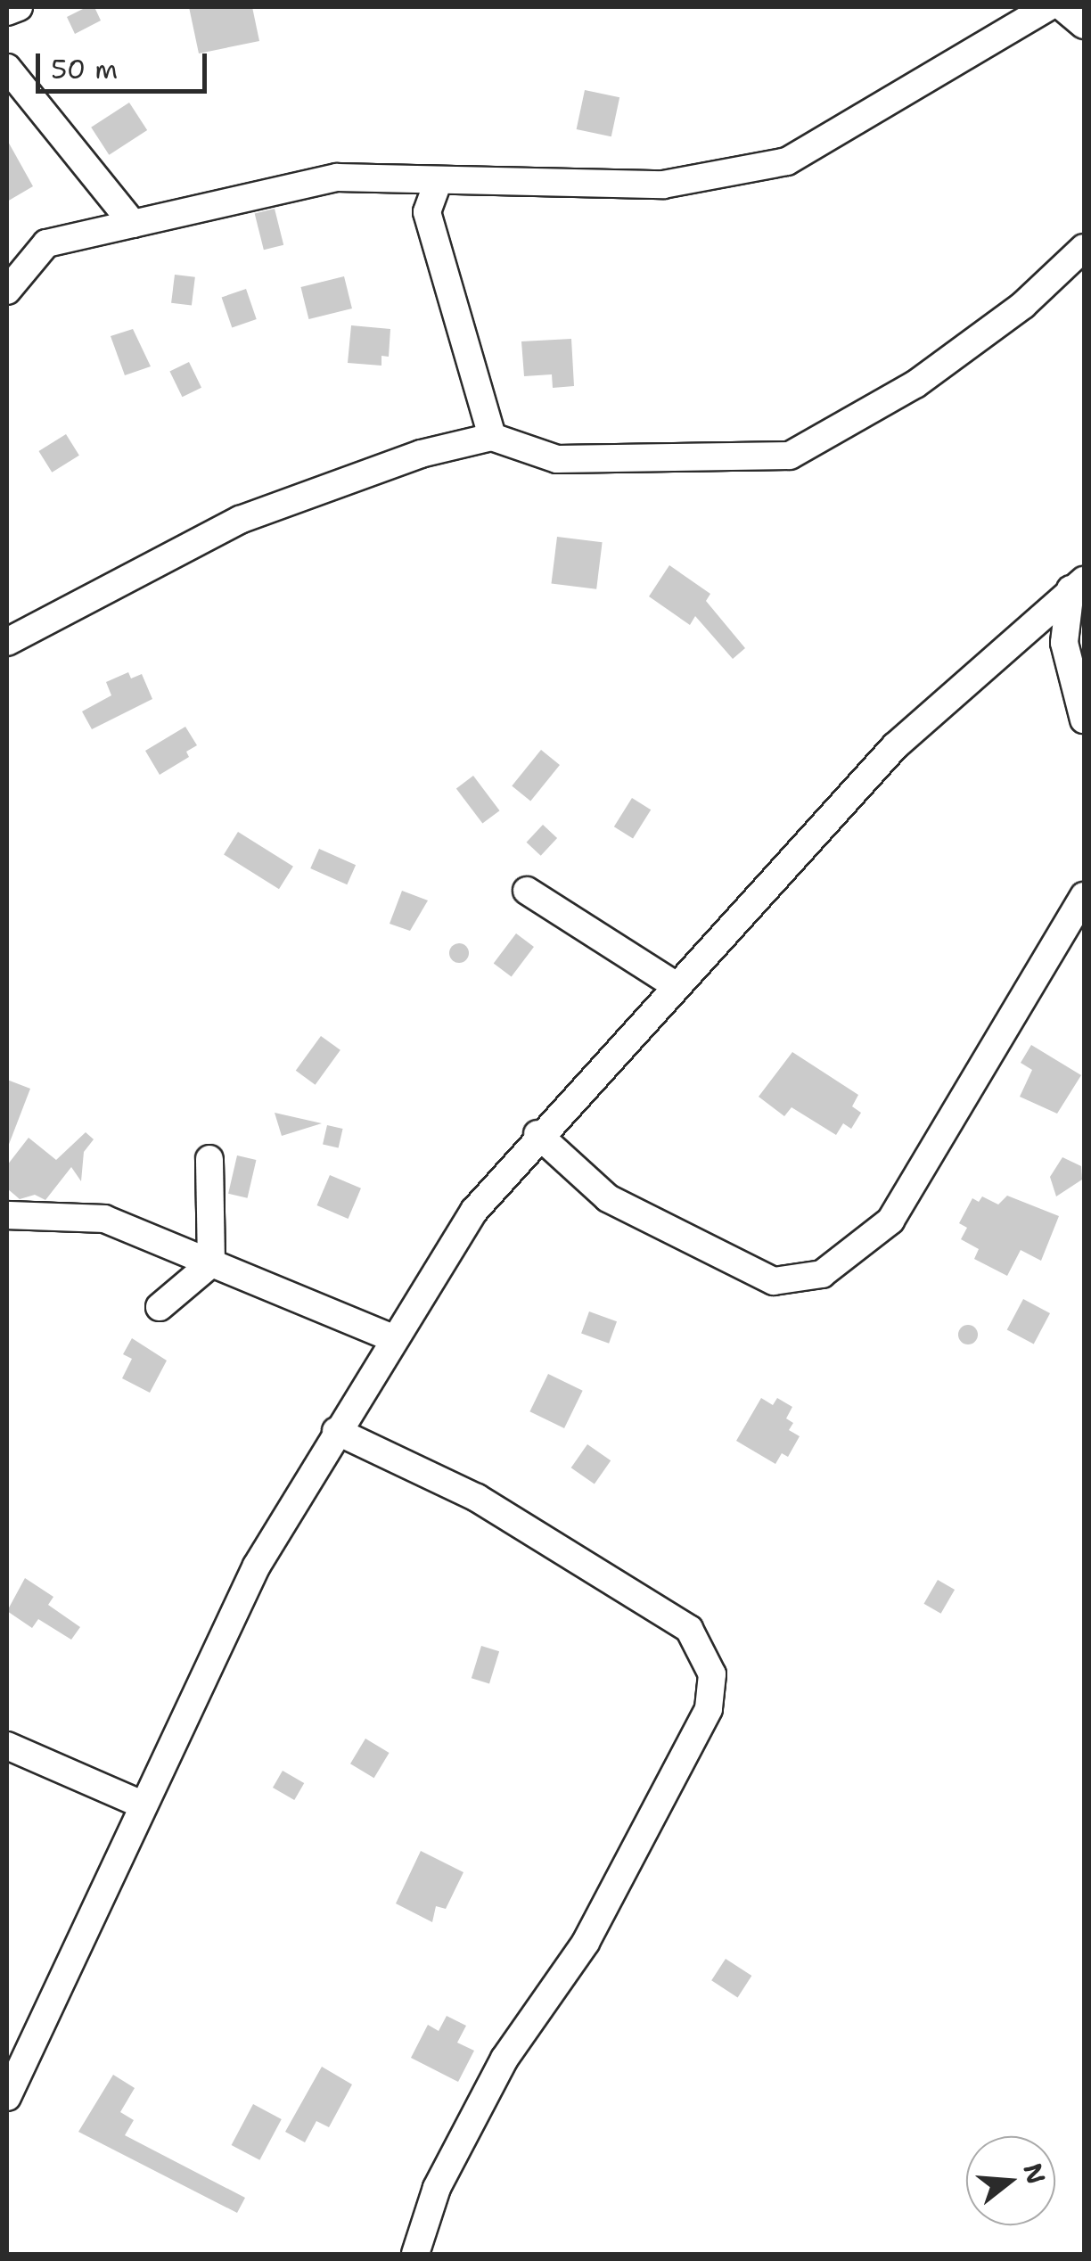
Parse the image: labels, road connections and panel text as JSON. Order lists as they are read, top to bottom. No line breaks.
{"scale_bar":"50 m","north":"right"}
